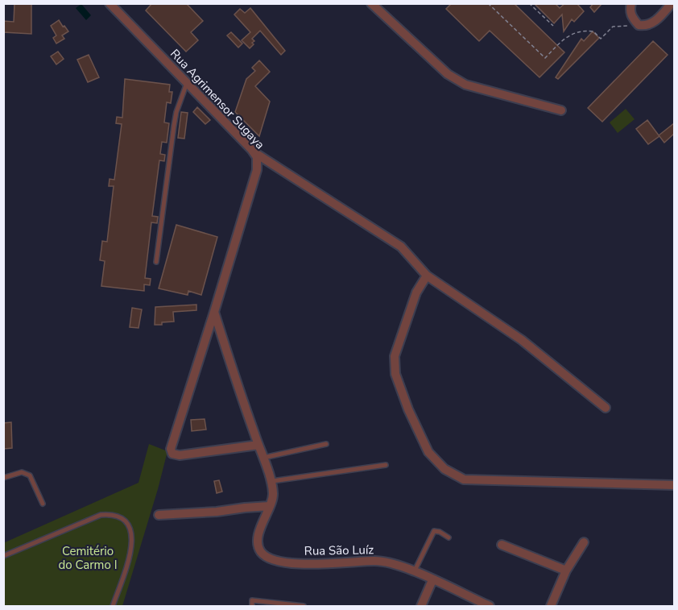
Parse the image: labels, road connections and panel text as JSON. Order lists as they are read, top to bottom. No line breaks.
{"streets":{"street":["Rua Agrimensor Sugaya","Rua São Luíz"]},"parks":["Cemitério do Carmo I"]}
